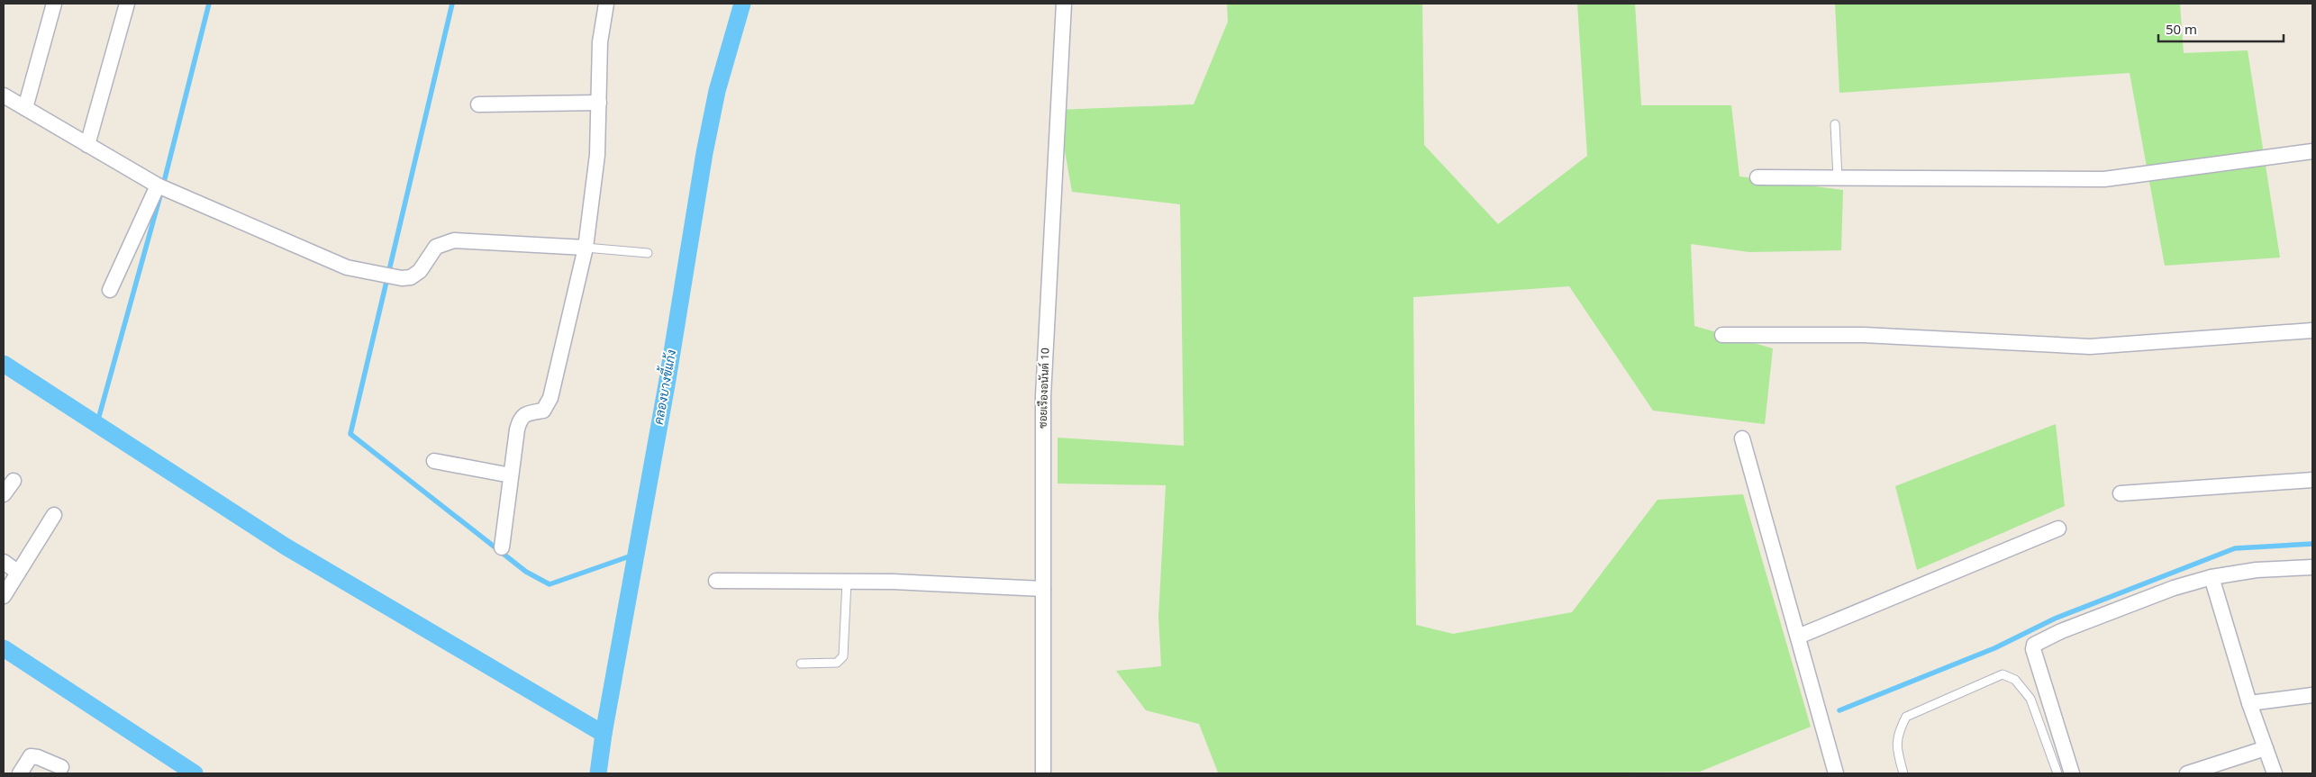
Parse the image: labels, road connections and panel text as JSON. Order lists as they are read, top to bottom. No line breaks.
{"streets":{"street":["ซอยเรืองอนันต์ 10"]},"water":["คลองบางขี้แก้ง"],"scale_bar":"50 m"}
